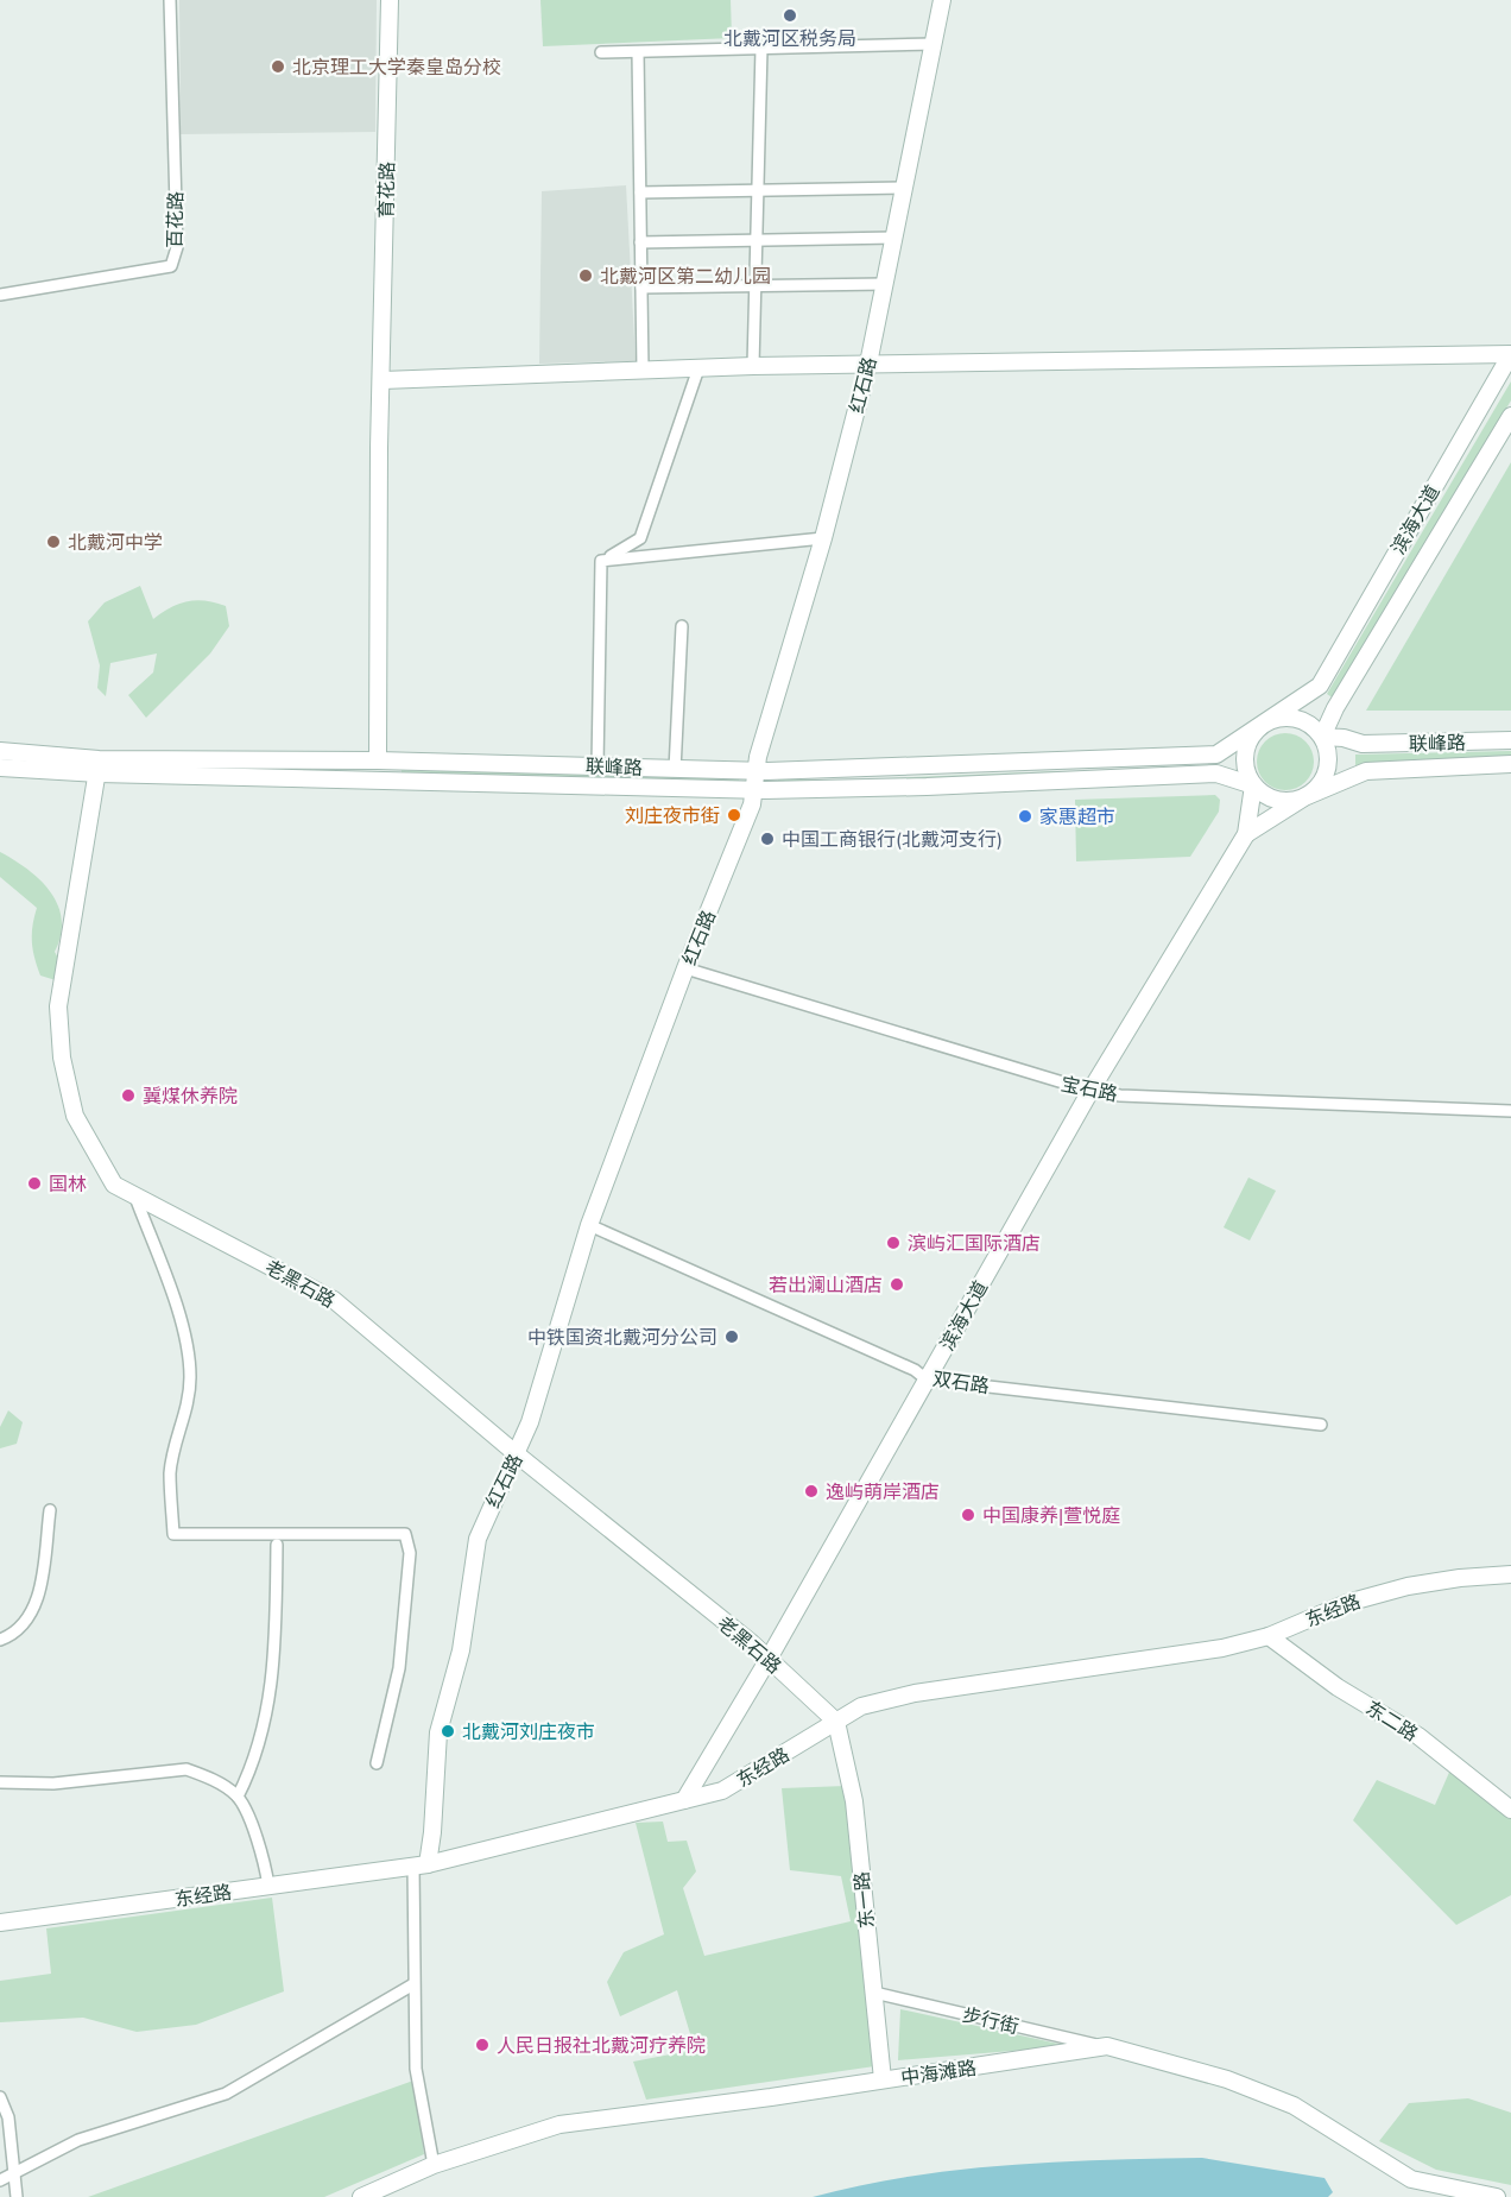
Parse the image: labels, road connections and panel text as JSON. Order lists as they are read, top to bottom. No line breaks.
{"streets":{"main road":["育花路","红石路","滨海大道","联峰路","老黑石路","东经路","东二路","东一路","中海滩路"],"street":["百花路","宝石路","双石路","步行街"]},"crossings":[["育花路","联峰路"],["红石路","联峰路"],["红石路","宝石路"],["红石路","老黑石路"],["红石路","双石路"],["红石路","东经路"],["滨海大道","联峰路"],["滨海大道","宝石路"],["滨海大道","老黑石路"],["滨海大道","双石路"],["滨海大道","东经路"],["联峰路","老黑石路"],["老黑石路","东经路"],["老黑石路","东一路"],["东经路","东二路"],["东经路","东一路"],["东一路","步行街"],["东一路","中海滩路"],["步行街","中海滩路"]],"places":["北戴河区税务局","北京理工大学秦皇岛分校","北戴河区第二幼儿园","北戴河中学","刘庄夜市街","家惠超市","中国工商银行(北戴河支行)","冀煤休养院","国林","滨屿汇国际酒店","若出澜山酒店","中铁国资北戴河分公司","逸屿萌岸酒店","中国康养|萱悦庭","北戴河刘庄夜市","人民日报社北戴河疗养院"]}
